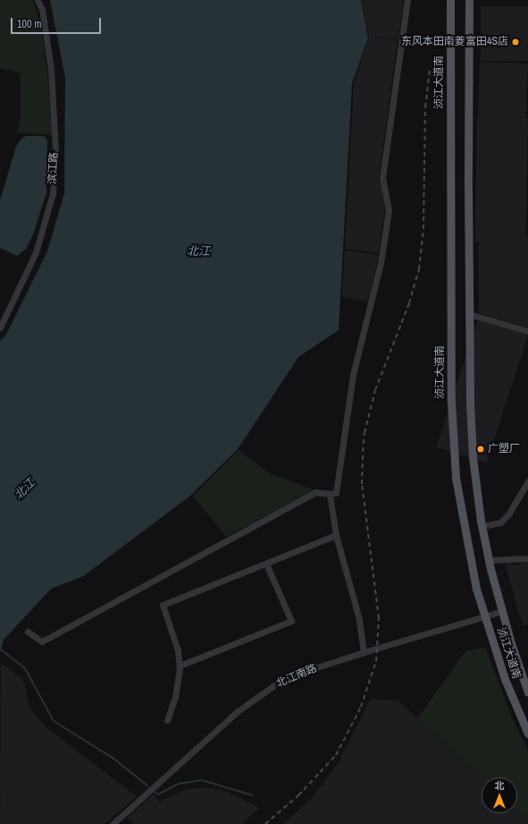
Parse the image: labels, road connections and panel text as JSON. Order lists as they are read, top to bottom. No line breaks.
{"streets":{"main road":["浈江大道南"],"street":["滨江路","北江南路"]},"crossings":[["浈江大道南","北江南路"]],"water":["北江"],"places":["东风本田南菱富田4S店","广塑厂"],"scale_bar":"100 m","north":"top"}
